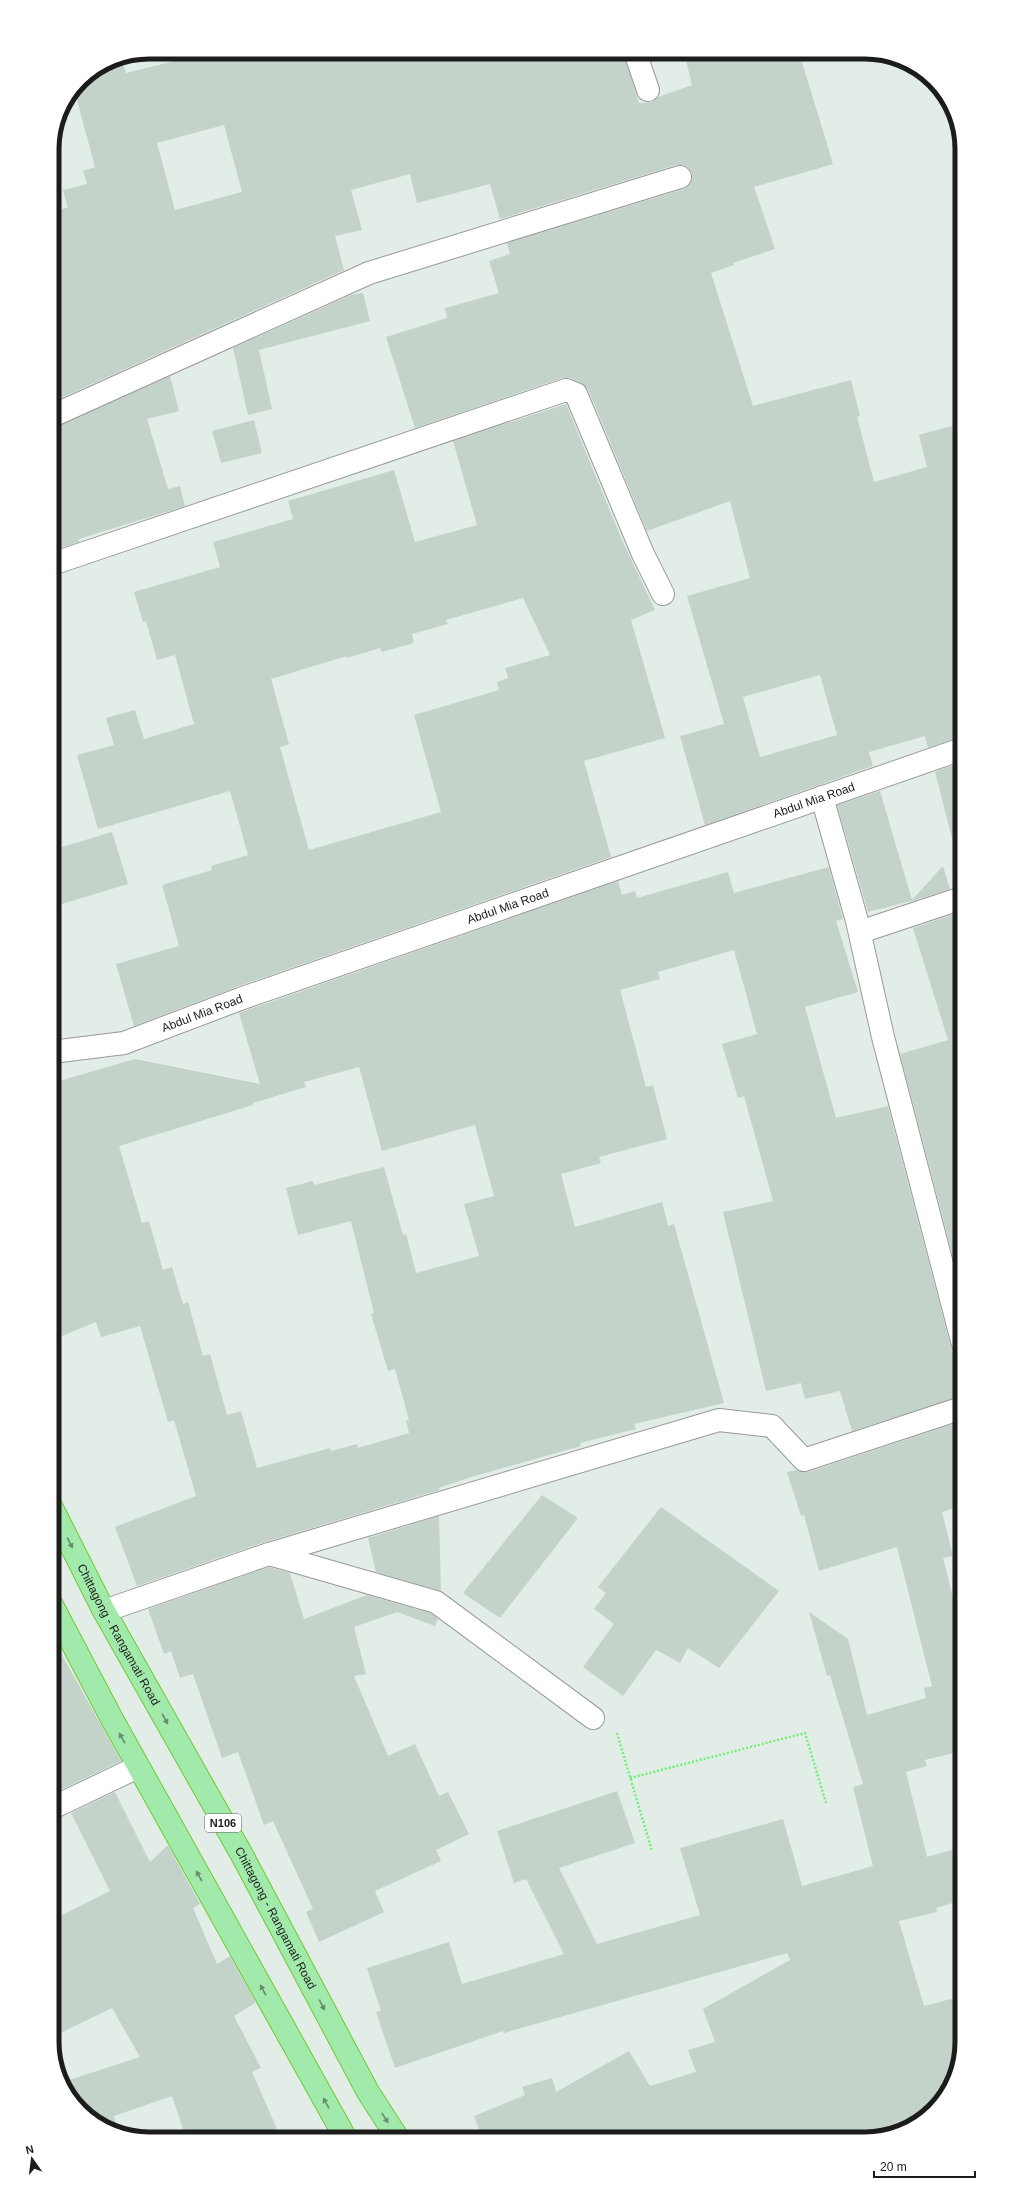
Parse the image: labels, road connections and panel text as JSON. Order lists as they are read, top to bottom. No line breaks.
{"streets":{"highway":["Chittagong - Rangamati Road","N106"],"street":["Abdul Mia Road"]},"scale_bar":"20 m","north":"top"}
